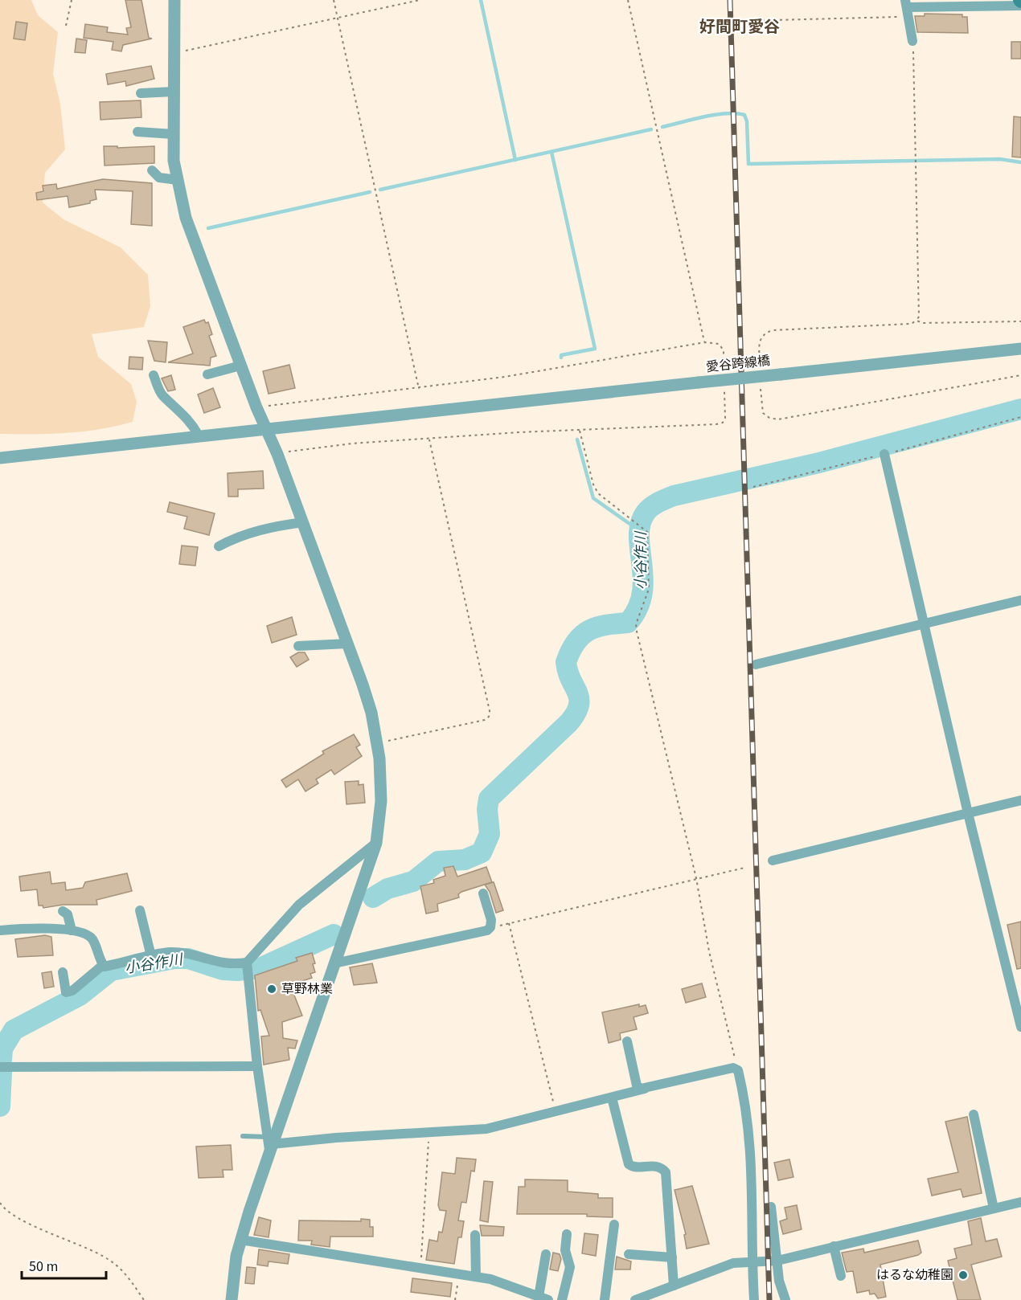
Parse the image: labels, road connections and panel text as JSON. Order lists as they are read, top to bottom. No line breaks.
{"streets":{"street":["愛谷跨線橋"]},"districts":["好間町愛谷"],"water":["小谷作川"],"places":["草野林業","はるな幼稚園"],"scale_bar":"50 m"}
